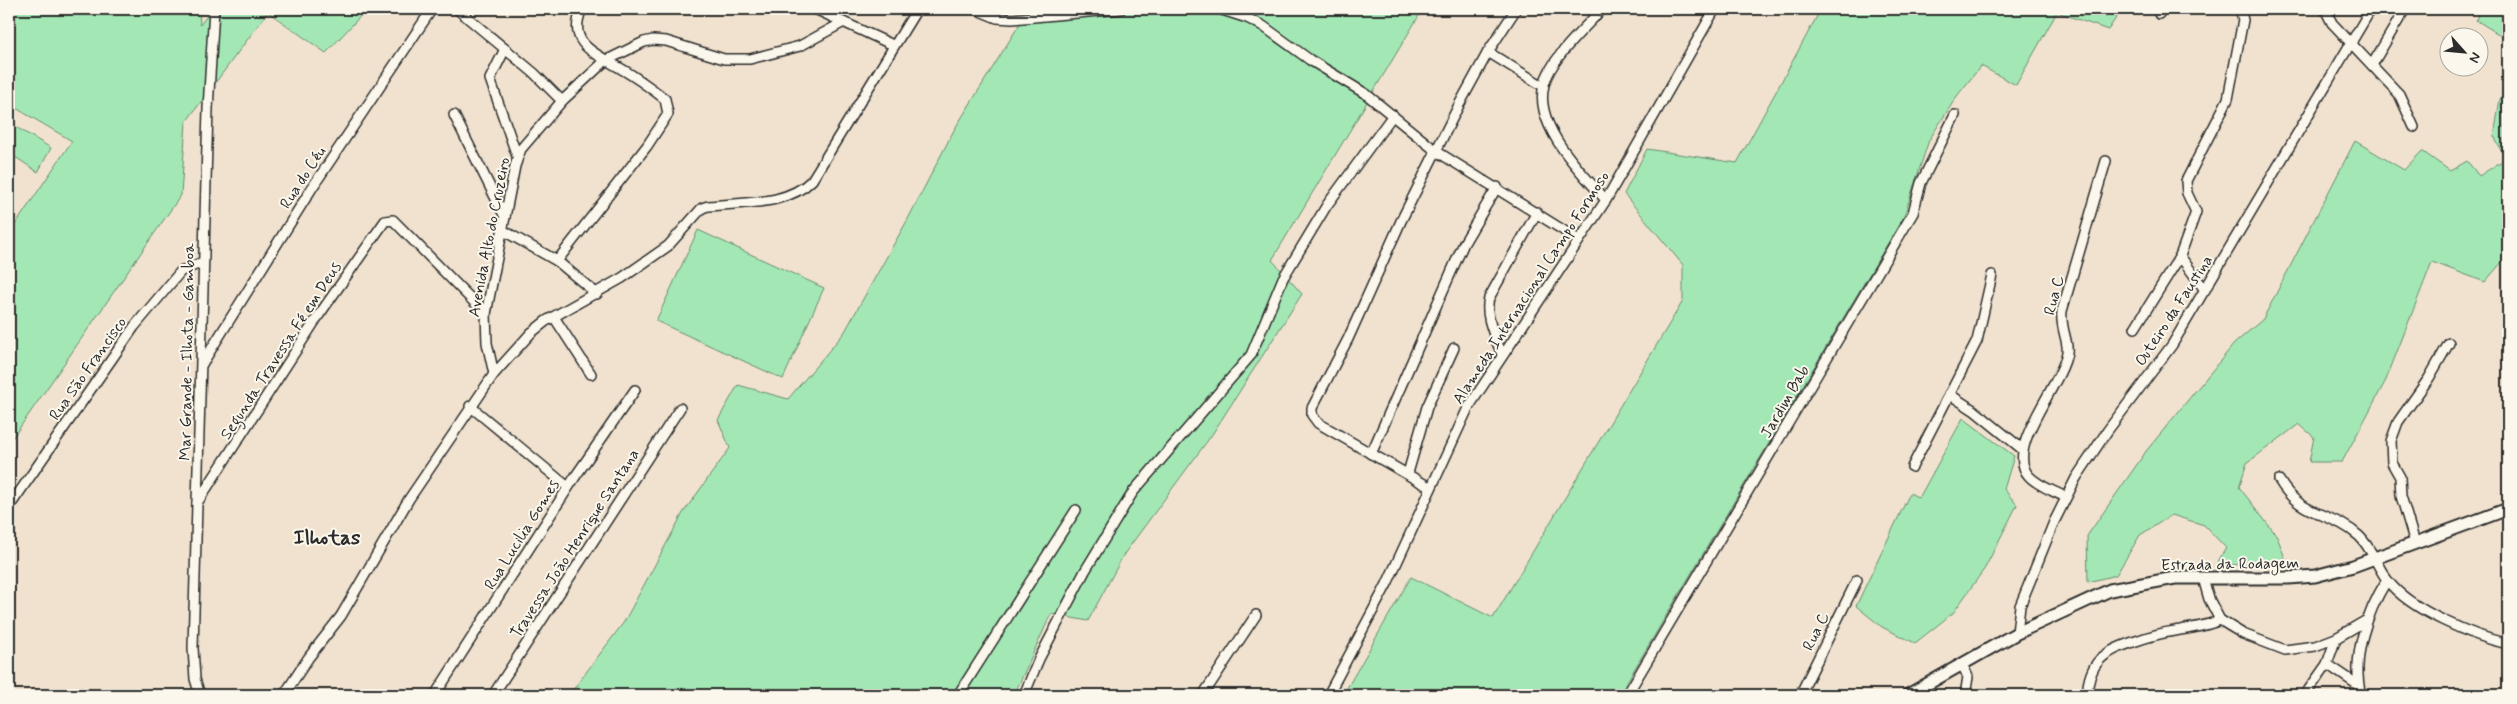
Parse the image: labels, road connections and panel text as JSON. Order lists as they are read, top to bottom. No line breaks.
{"streets":{"main road":["Estrada da Rodagem"],"street":["Rua do Céu","Avenida Alto do Cruzeiro","Alameda Internacional Campo Formoso","Rua C","Outeiro da Faustina","Segunda Travessa Fé em Deus","Mar Grande - Ilhota - Gamboa","Rua São Francisco","Jardim Bab","Rua Lucilia Gomes","Travessa João Henrique Santana"]},"crossings":[["Rua do Céu","Mar Grande - Ilhota - Gamboa"],["Avenida Alto do Cruzeiro","Segunda Travessa Fé em Deus"],["Outeiro da Faustina","Estrada da Rodagem"],["Segunda Travessa Fé em Deus","Mar Grande - Ilhota - Gamboa"],["Mar Grande - Ilhota - Gamboa","Rua São Francisco"]],"districts":["Ilhotas"],"north":"bottom right"}
